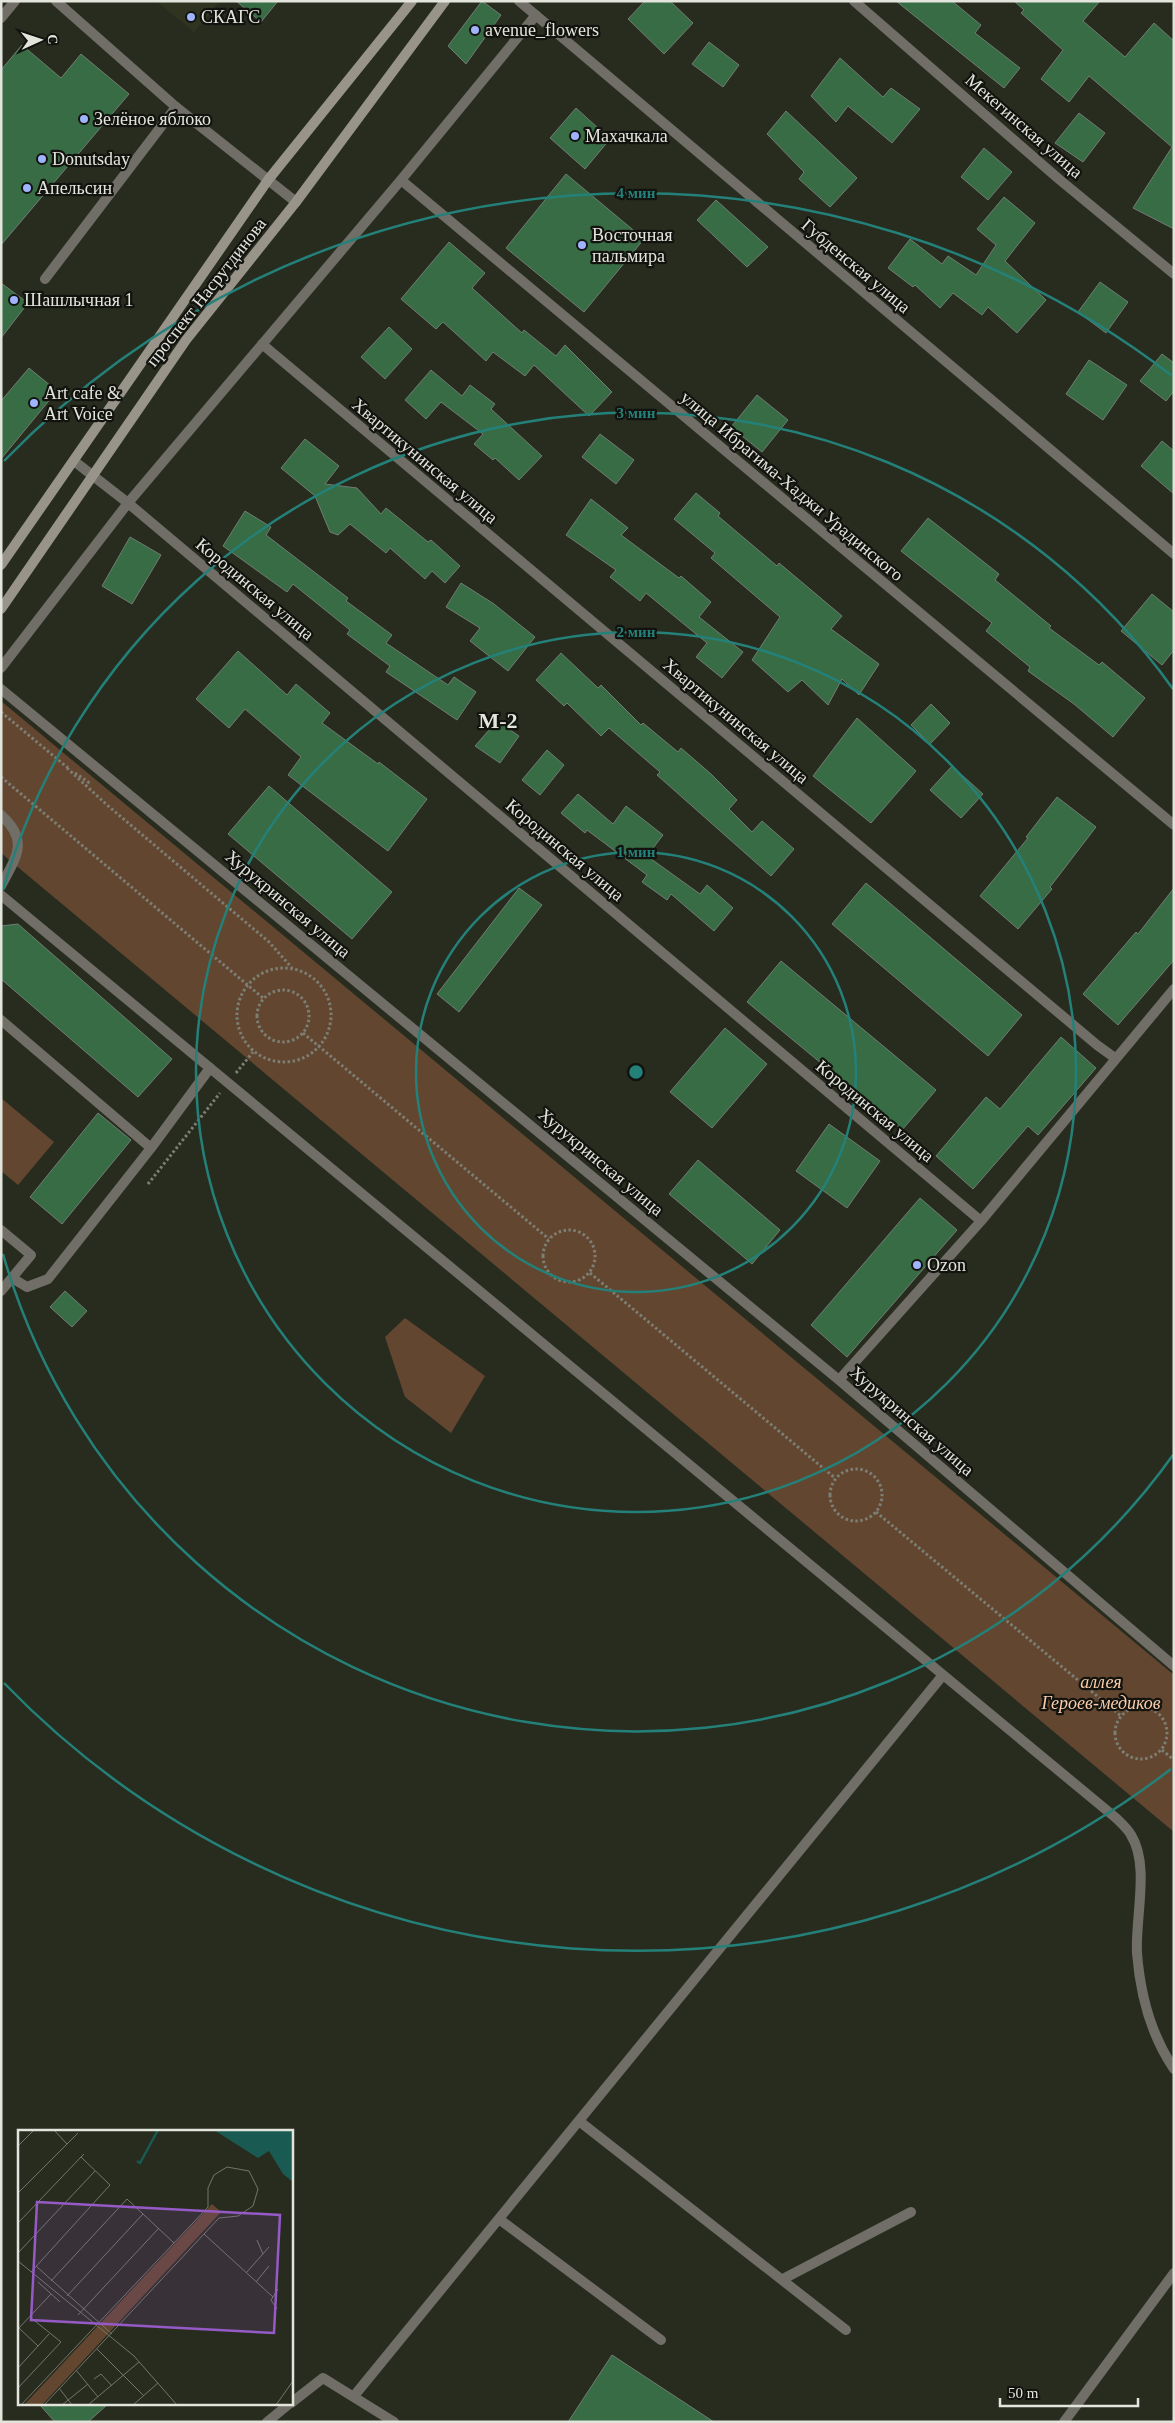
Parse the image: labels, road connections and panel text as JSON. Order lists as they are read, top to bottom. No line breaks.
{"streets":{"main road":["проспект Насрутдинова"],"street":["Мекегинская улица","Губденская улица","Хвартикунинская улица","улица Ибрагима-Хаджи Урадинского","Кородинская улица","Хурукринская улица"]},"crossings":[["проспект Насрутдинова","Кородинская улица"]],"districts":["М-2"],"parks":["аллея Героев-медиков"],"places":["СКАГС","avenue_flowers","Зелёное яблоко","Махачкала","Donutsday","Апельсин","Восточная пальмира","Шашлычная 1","Art cafe & Art Voice","Ozon"],"scale_bar":"50 m","north":"right","rings":["4 мин","3 мин","2 мин","1 мин"]}
